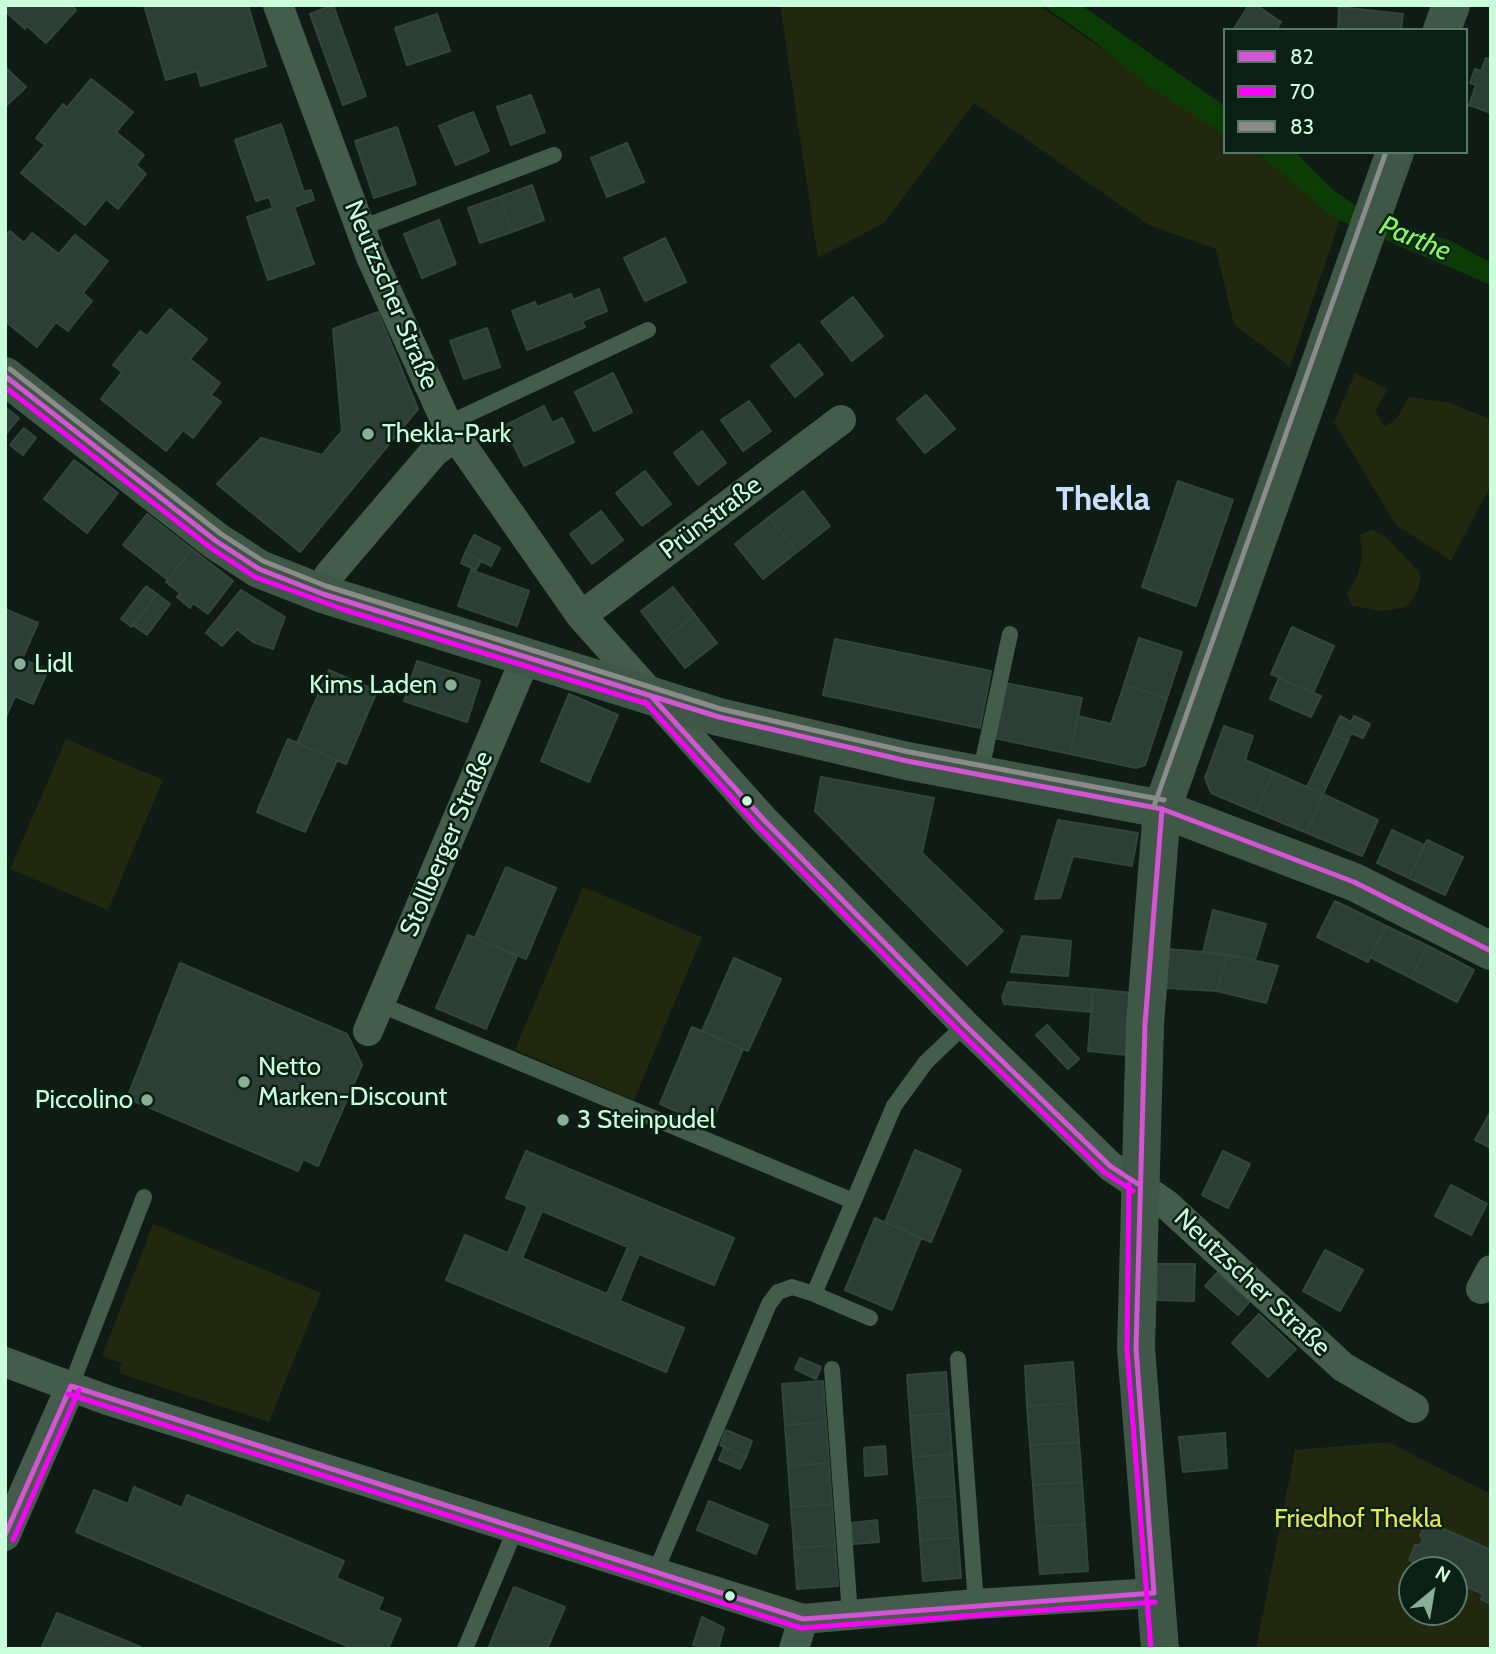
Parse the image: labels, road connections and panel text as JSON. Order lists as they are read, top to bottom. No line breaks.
{"streets":{"street":["Neutzscher Straße","Prünstraße","Stollberger Straße"]},"crossings":[["Neutzscher Straße","Prünstraße"]],"districts":["Thekla"],"water":["Parthe"],"parks":["Friedhof Thekla"],"places":["Thekla-Park","Lidl","Kims Laden","Netto Marken-Discount","Piccolino","3 Steinpudel"],"lines":["transit line 83","transit line 82","transit line 70"],"legend":["82","70","83"],"north":"top right"}
